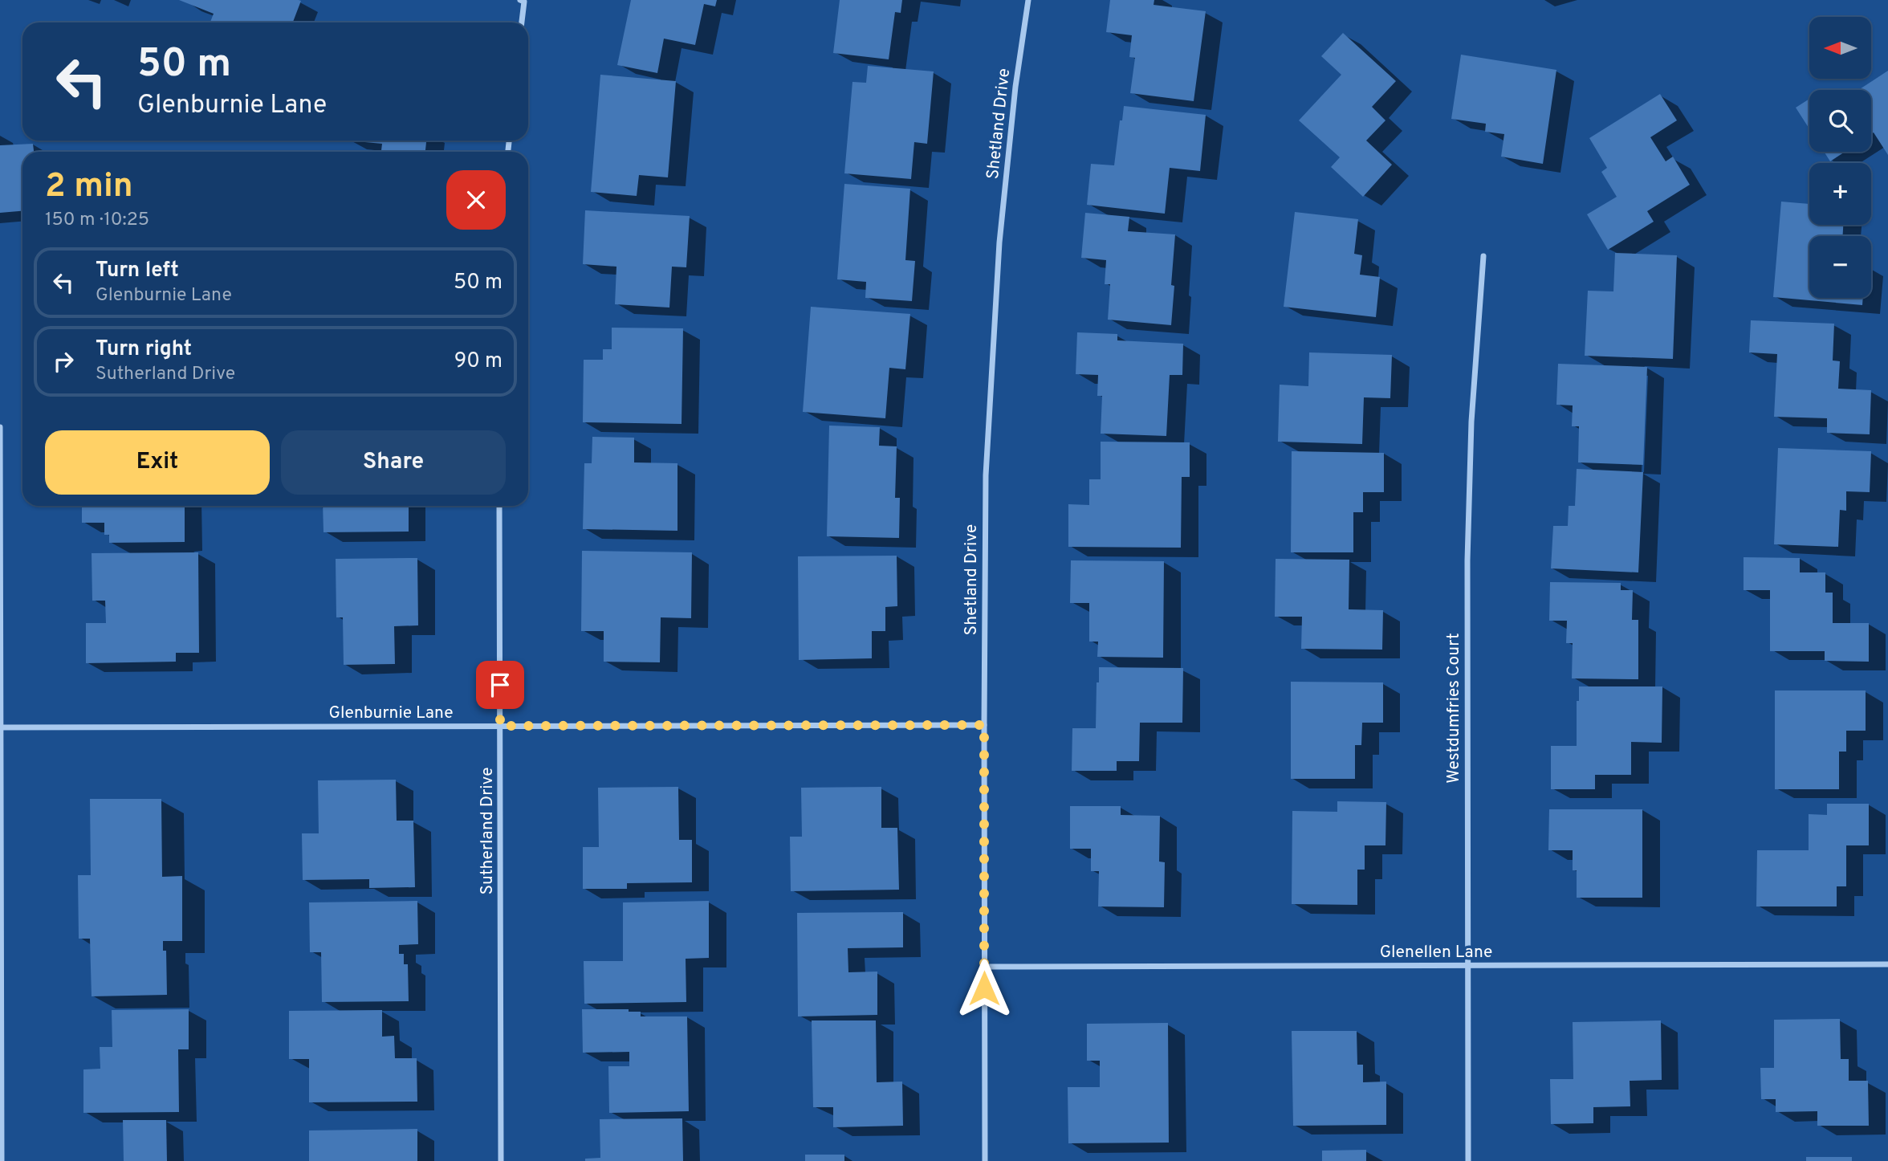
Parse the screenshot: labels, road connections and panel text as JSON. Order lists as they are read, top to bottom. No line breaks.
{"streets":{"street":["Shetland Drive","Westdumfries Court","Glenburnie Lane","Sutherland Drive","Glenellen Lane"]},"crossings":[["Shetland Drive","Glenburnie Lane"],["Shetland Drive","Glenellen Lane"],["Westdumfries Court","Glenellen Lane"],["Glenburnie Lane","Sutherland Drive"]],"north":"left","page":{"map_buttons":["+","−"],"turn":["50 m","Glenburnie Lane"],"heading":["2 min","150 m · 10:25"],"list":[{"name":"Turn left","note":"Glenburnie Lane","value":"50 m"},{"name":"Turn right","note":"Sutherland Drive","value":"90 m"}],"buttons":["Exit","Share"]}}
